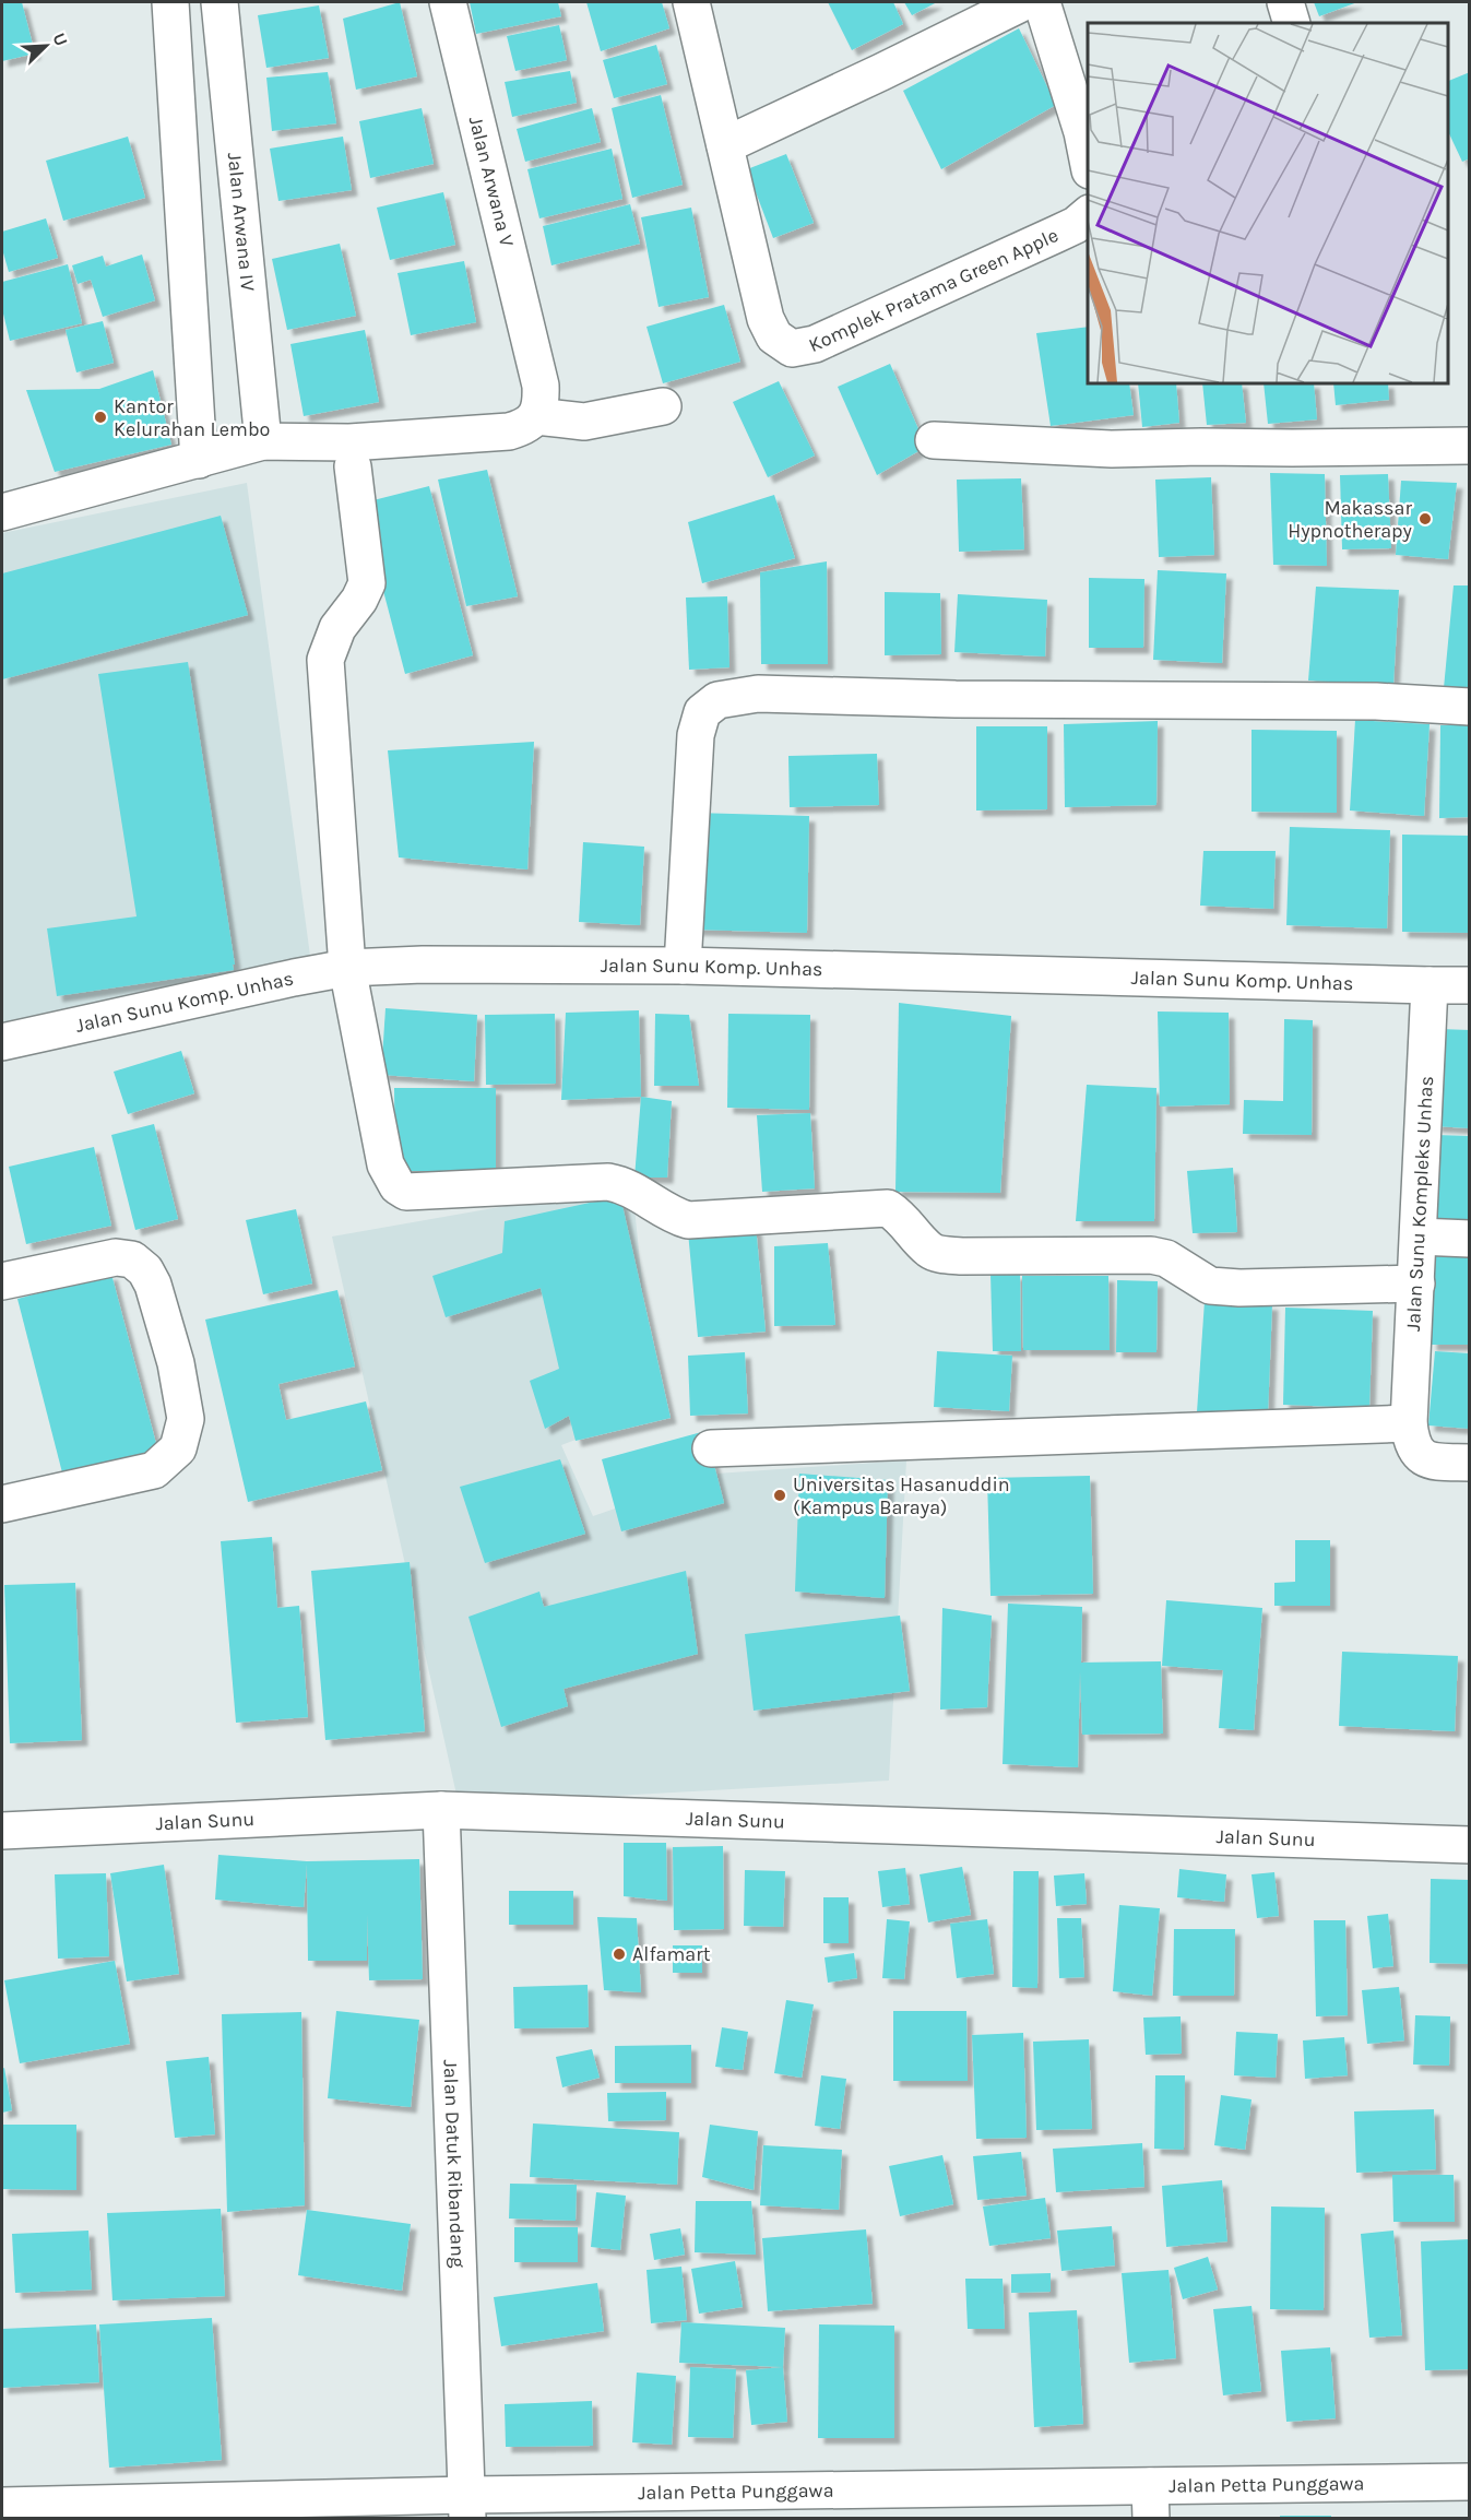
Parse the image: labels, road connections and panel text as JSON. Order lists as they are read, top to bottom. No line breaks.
{"streets":{"street":["Jalan Arwana V","Jalan Arwana IV","Komplek Pratama Green Apple","Jalan Sunu Komp. Unhas","Jalan Sunu Kompleks Unhas","Jalan Sunu","Jalan Datuk Ribandang","Jalan Petta Punggawa"]},"crossings":[["Jalan Sunu Komp. Unhas","Jalan Sunu Kompleks Unhas"],["Jalan Sunu","Jalan Datuk Ribandang"],["Jalan Datuk Ribandang","Jalan Petta Punggawa"]],"places":["Kantor Kelurahan Lembo","Makassar Hypnotherapy","Universitas Hasanuddin (Kampus Baraya)","Alfamart"],"north":"top right"}
